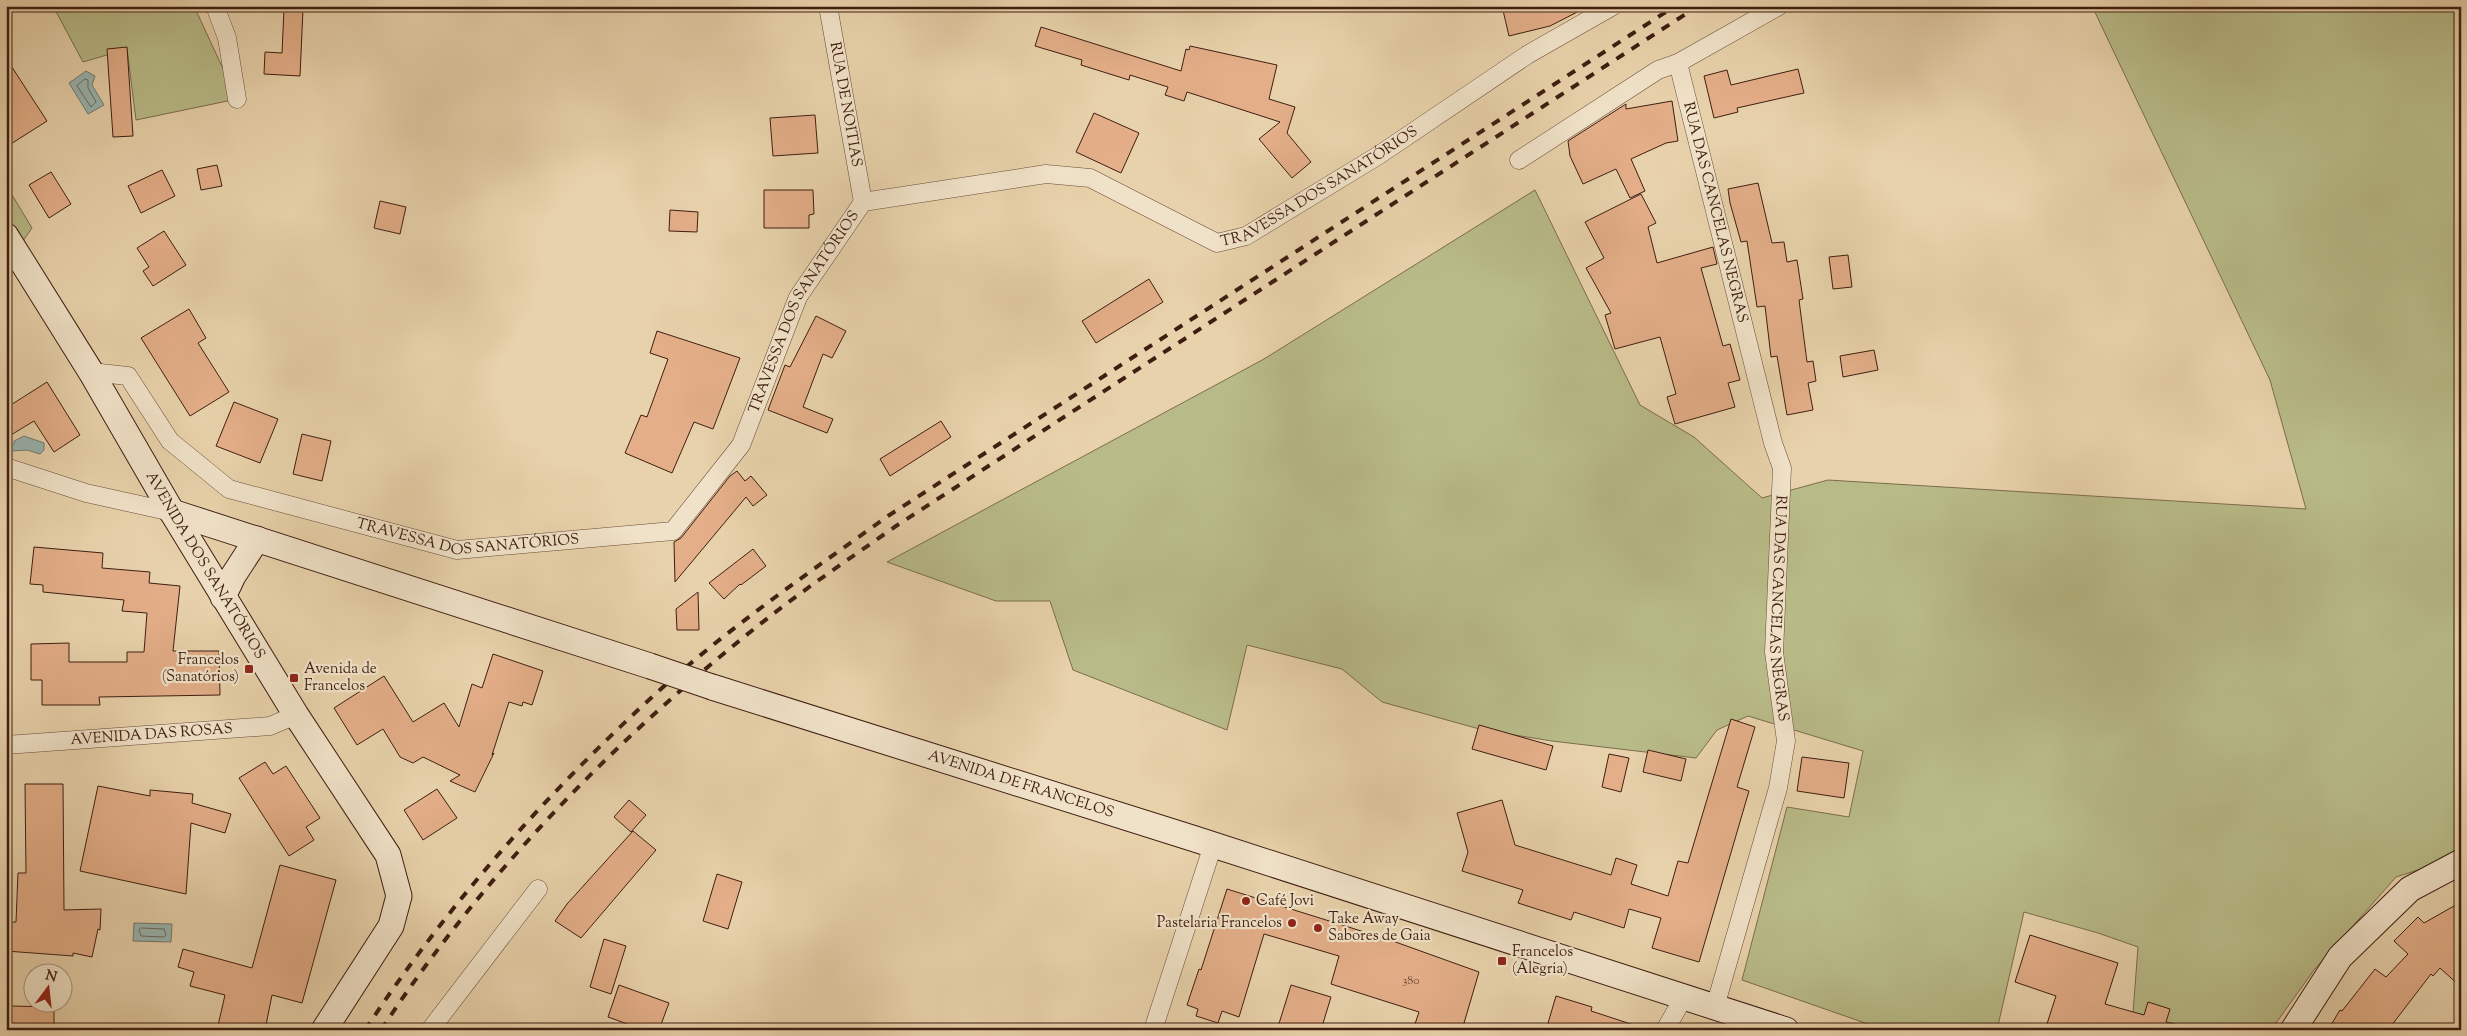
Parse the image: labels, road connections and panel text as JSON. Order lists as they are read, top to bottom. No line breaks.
{"streets":{"main road":["AVENIDA DOS SANATÓRIOS","AVENIDA DE FRANCELOS"],"street":["RUA DE NOITIAS","TRAVESSA DOS SANATÓRIOS","RUA DAS CANCELAS NEGRAS","AVENIDA DAS ROSAS"]},"crossings":[["RUA DE NOITIAS","TRAVESSA DOS SANATÓRIOS"],["TRAVESSA DOS SANATÓRIOS","AVENIDA DOS SANATÓRIOS"],["RUA DAS CANCELAS NEGRAS","AVENIDA DE FRANCELOS"],["AVENIDA DOS SANATÓRIOS","AVENIDA DAS ROSAS"],["AVENIDA DOS SANATÓRIOS","AVENIDA DE FRANCELOS"]],"places":{"transit":["Francelos (Sanatórios)","Avenida de Francelos","Francelos (Alegria)"],"other":["Café Jovi","Pastelaria Francelos","Take Away Sabores de Gaia"]},"house_numbers":["380"],"north":"top"}
